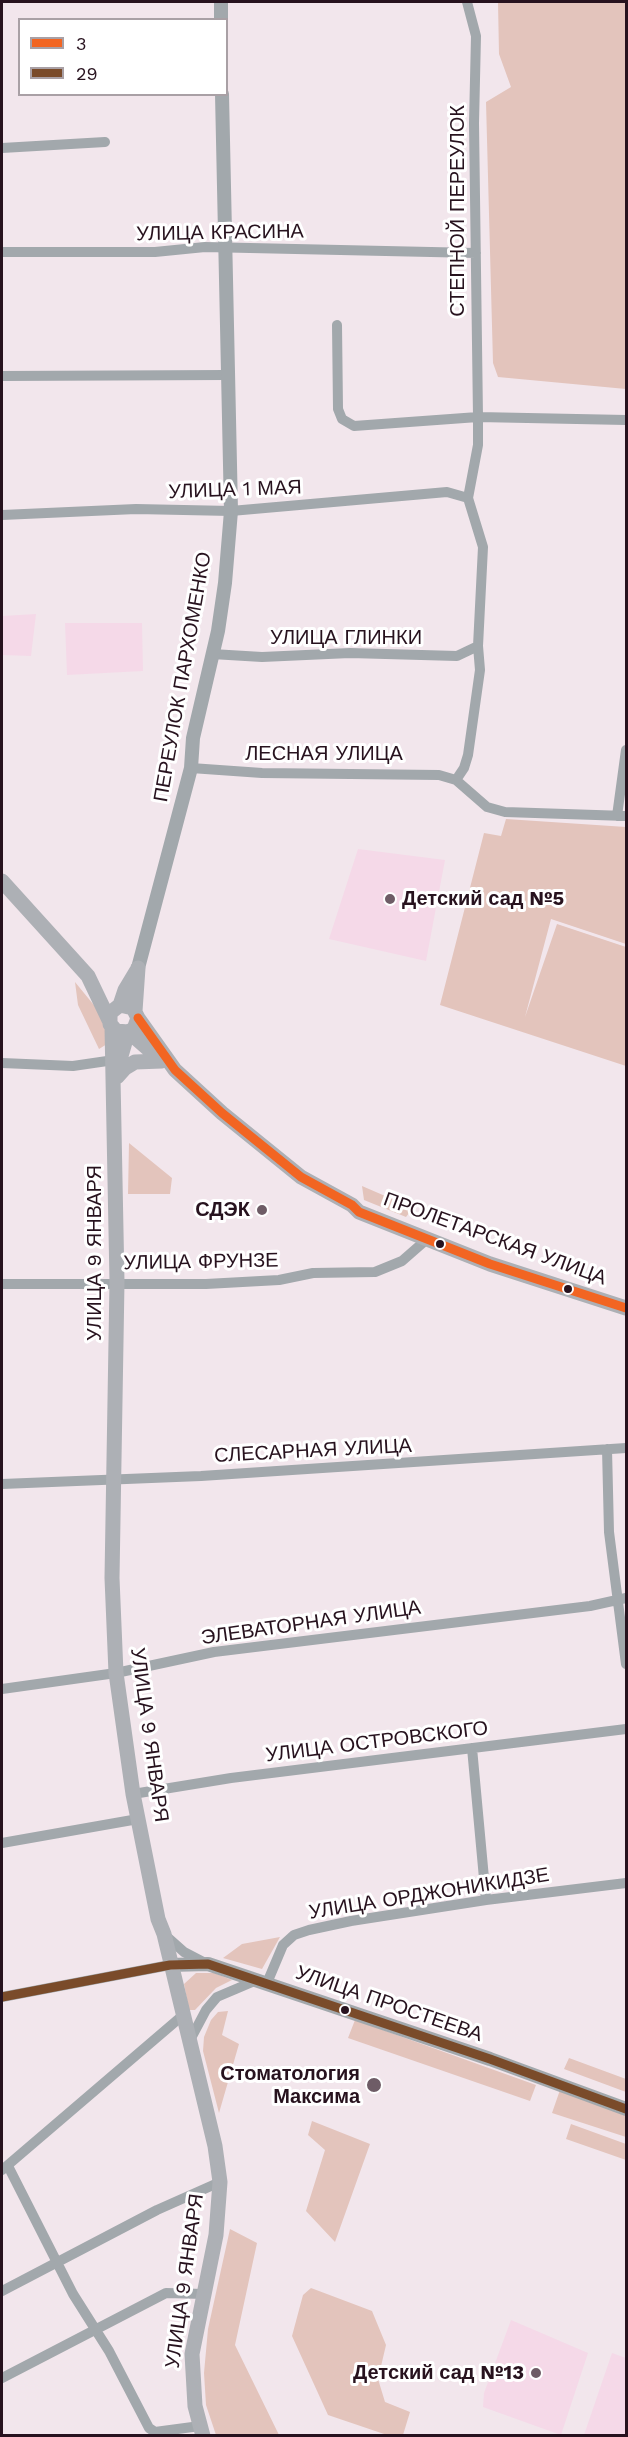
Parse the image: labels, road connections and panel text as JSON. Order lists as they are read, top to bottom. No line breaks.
{"streets":{"main road":["ПЕРЕУЛОК ПАРХОМЕНКО","ПРОЛЕТАРСКАЯ УЛИЦА","УЛИЦА 9 ЯНВАРЯ"],"street":["СТЕПНОЙ ПЕРЕУЛОК","УЛИЦА КРАСИНА","УЛИЦА 1 МАЯ","УЛИЦА ГЛИНКИ","ЛЕСНАЯ УЛИЦА","УЛИЦА ФРУНЗЕ","СЛЕСАРНАЯ УЛИЦА","ЭЛЕВАТОРНАЯ УЛИЦА","УЛИЦА ОСТРОВСКОГО","УЛИЦА ОРДЖОНИКИДЗЕ","УЛИЦА ПРОСТЕЕВА"]},"crossings":[["СТЕПНОЙ ПЕРЕУЛОК","УЛИЦА КРАСИНА"],["СТЕПНОЙ ПЕРЕУЛОК","УЛИЦА 1 МАЯ"],["СТЕПНОЙ ПЕРЕУЛОК","УЛИЦА ГЛИНКИ"],["СТЕПНОЙ ПЕРЕУЛОК","ЛЕСНАЯ УЛИЦА"],["УЛИЦА КРАСИНА","ПЕРЕУЛОК ПАРХОМЕНКО"],["УЛИЦА 1 МАЯ","ПЕРЕУЛОК ПАРХОМЕНКО"],["УЛИЦА ГЛИНКИ","ПЕРЕУЛОК ПАРХОМЕНКО"],["ПЕРЕУЛОК ПАРХОМЕНКО","ЛЕСНАЯ УЛИЦА"],["ПЕРЕУЛОК ПАРХОМЕНКО","ПРОЛЕТАРСКАЯ УЛИЦА"],["ПЕРЕУЛОК ПАРХОМЕНКО","УЛИЦА 9 ЯНВАРЯ"],["ПРОЛЕТАРСКАЯ УЛИЦА","УЛИЦА 9 ЯНВАРЯ"],["ПРОЛЕТАРСКАЯ УЛИЦА","УЛИЦА ФРУНЗЕ"],["УЛИЦА 9 ЯНВАРЯ","УЛИЦА ФРУНЗЕ"],["УЛИЦА 9 ЯНВАРЯ","СЛЕСАРНАЯ УЛИЦА"],["УЛИЦА 9 ЯНВАРЯ","ЭЛЕВАТОРНАЯ УЛИЦА"],["УЛИЦА 9 ЯНВАРЯ","УЛИЦА ОСТРОВСКОГО"],["УЛИЦА 9 ЯНВАРЯ","УЛИЦА ПРОСТЕЕВА"],["УЛИЦА ОРДЖОНИКИДЗЕ","УЛИЦА ПРОСТЕЕВА"]],"places":["Детский сад №5","СДЭК","Стоматология Максима","Детский сад №13"],"lines":["transit line 3","transit line 29"],"legend":["3","29"]}
